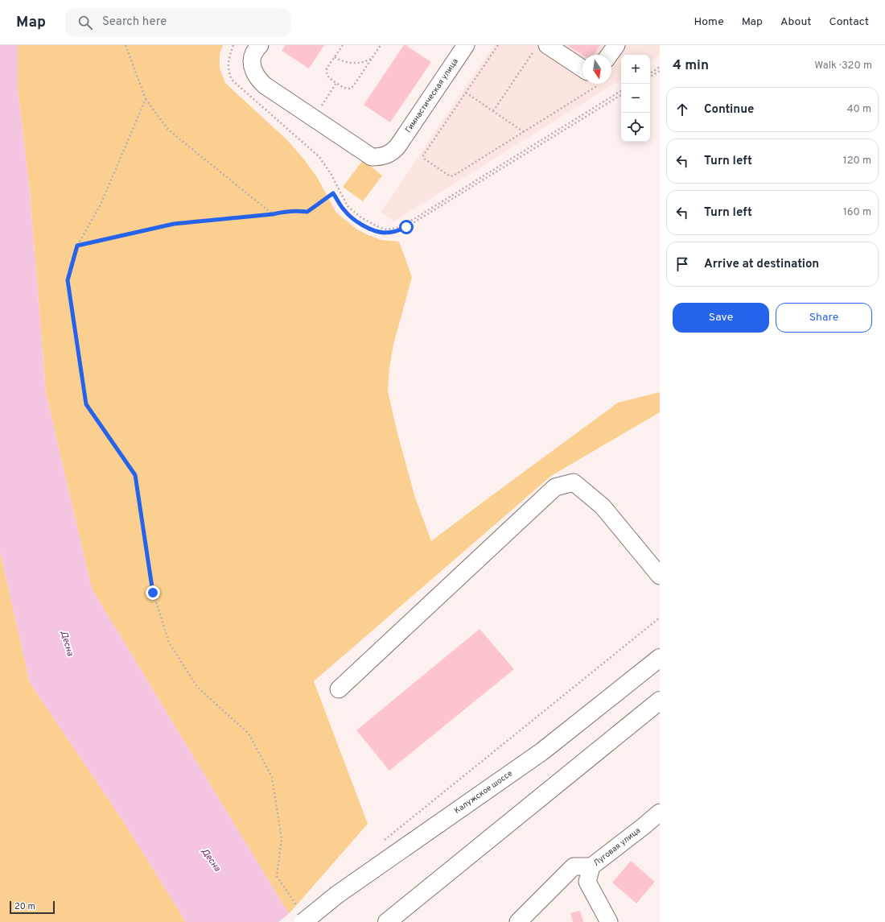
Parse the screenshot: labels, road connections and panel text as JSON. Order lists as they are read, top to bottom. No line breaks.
{"streets":{"highway":["Калужское шоссе"],"street":["Гимнастическая улица","Луговая улица"]},"water":["Десна"],"scale_bar":"20 m","north":"bottom","page":{"header":"Map","search":"Search here","nav":["Home","Map","About","Contact"],"heading":["4 min","Walk · 320 m"],"map_buttons":["+","−"],"list":[["Continue","40 m"],["Turn left","120 m"],["Turn left","160 m"],"Arrive at destination"],"buttons":["Save","Share"],"scale":"20 m"}}
